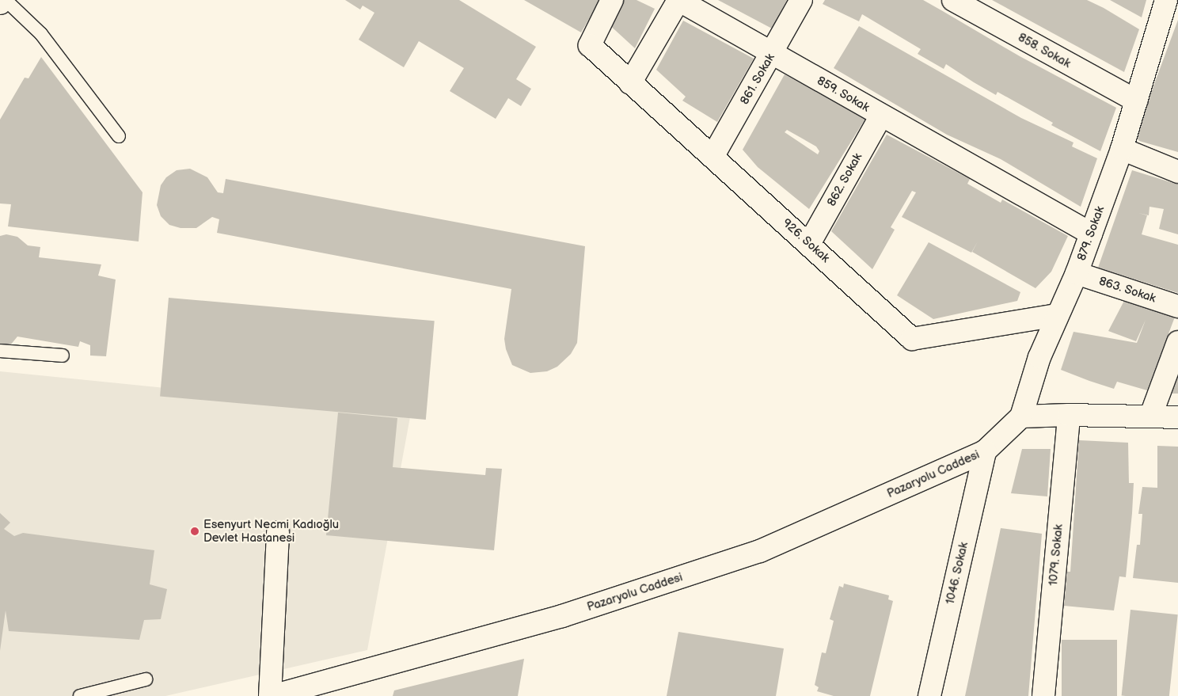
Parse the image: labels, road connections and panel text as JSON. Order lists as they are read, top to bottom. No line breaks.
{"streets":{"street":["858. Sokak","861. Sokak","859. Sokak","862. Sokak","879. Sokak","926. Sokak","863. Sokak","Pazaryolu Caddesi","1079. Sokak","1046. Sokak"]},"crossings":[["858. Sokak","879. Sokak"],["861. Sokak","859. Sokak"],["861. Sokak","926. Sokak"],["859. Sokak","862. Sokak"],["859. Sokak","879. Sokak"],["859. Sokak","926. Sokak"],["862. Sokak","926. Sokak"],["879. Sokak","926. Sokak"],["879. Sokak","863. Sokak"],["879. Sokak","Pazaryolu Caddesi"],["879. Sokak","1046. Sokak"],["Pazaryolu Caddesi","1046. Sokak"]],"places":["Esenyurt Necmi Kadıoğlu Devlet Hastanesi"]}
